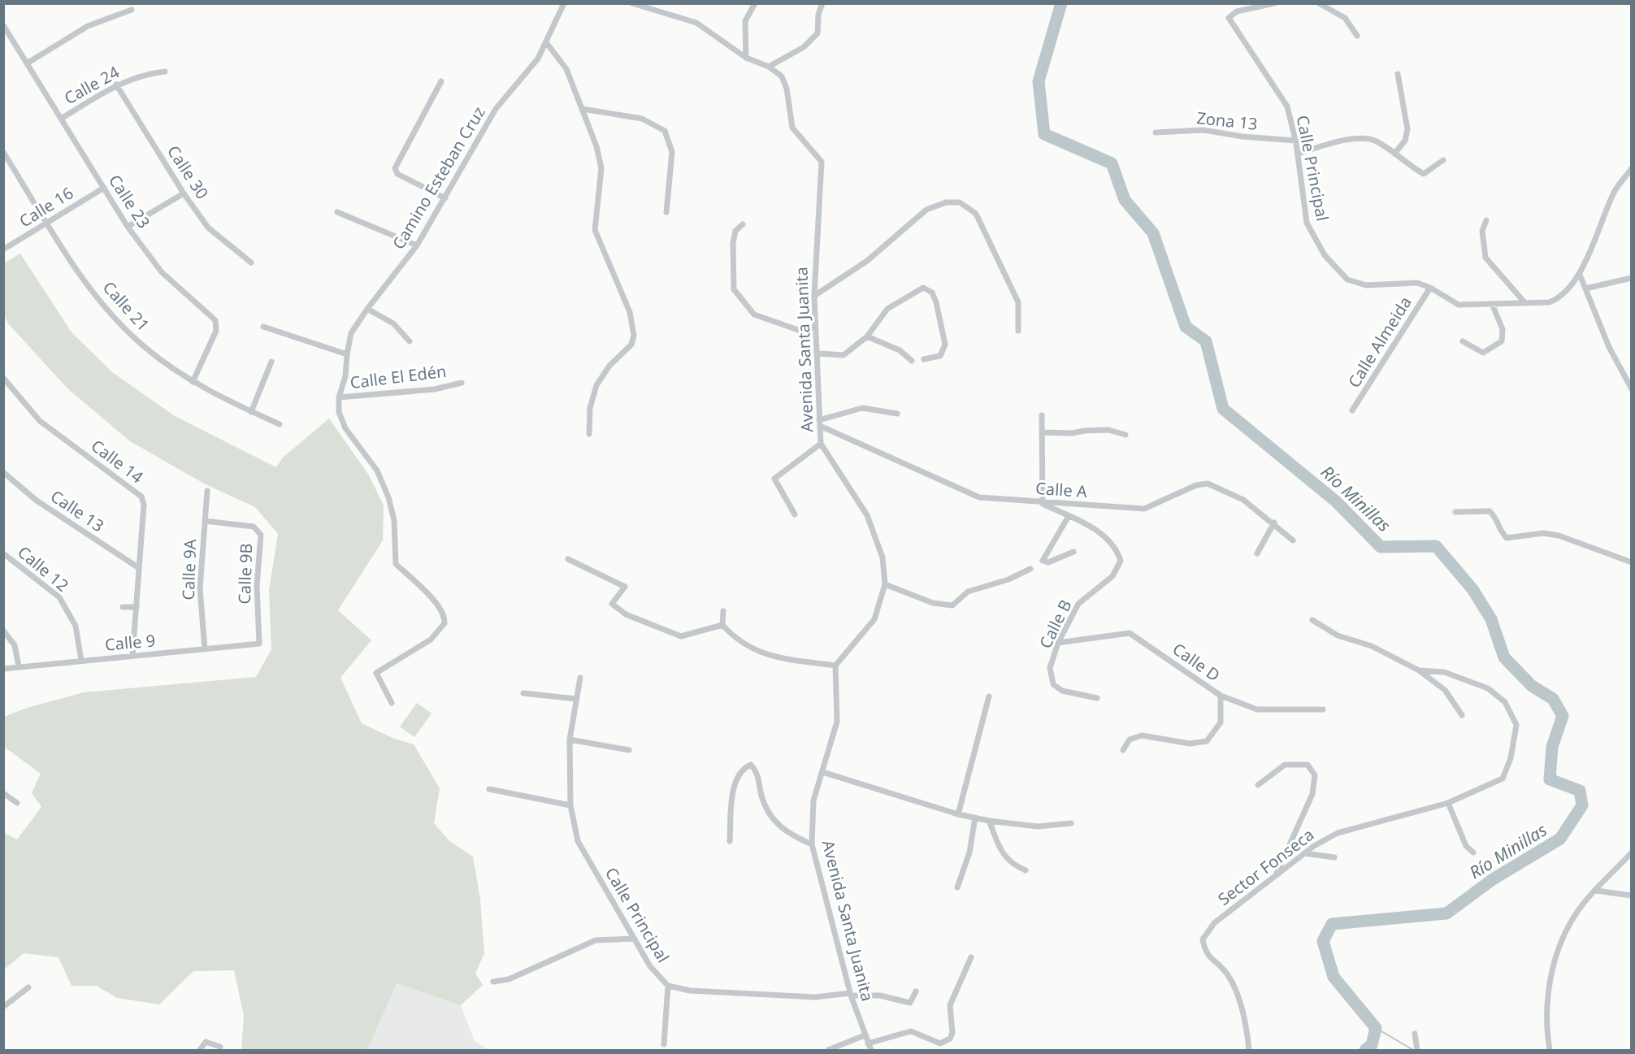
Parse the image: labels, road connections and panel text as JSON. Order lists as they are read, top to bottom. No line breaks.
{"streets":{"street":["Calle 24","Zona 13","Calle Principal","Calle 30","Camino Esteban Cruz","Calle 23","Calle 16","Calle 21","Calle Almeida","Avenida Santa Juanita","Calle El Edén","Calle 14","Calle A","Calle 13","Calle 12","Calle 9A","Calle 9B","Calle B","Calle 9","Calle D","Sector Fonseca"]},"crossings":[["Calle 24","Calle 30"],["Calle 24","Calle 23"],["Zona 13","Calle Principal"],["Calle Principal","Calle Almeida"],["Calle Principal","Avenida Santa Juanita"],["Camino Esteban Cruz","Calle El Edén"],["Calle 23","Calle 16"],["Calle 23","Calle 21"],["Calle 16","Calle 21"],["Avenida Santa Juanita","Calle A"],["Calle 14","Calle 13"],["Calle 14","Calle 9"],["Calle A","Calle B"],["Calle 12","Calle 9"],["Calle 9A","Calle 9B"],["Calle 9A","Calle 9"],["Calle 9B","Calle 9"],["Calle B","Calle D"]],"water":["Río Minillas"]}
